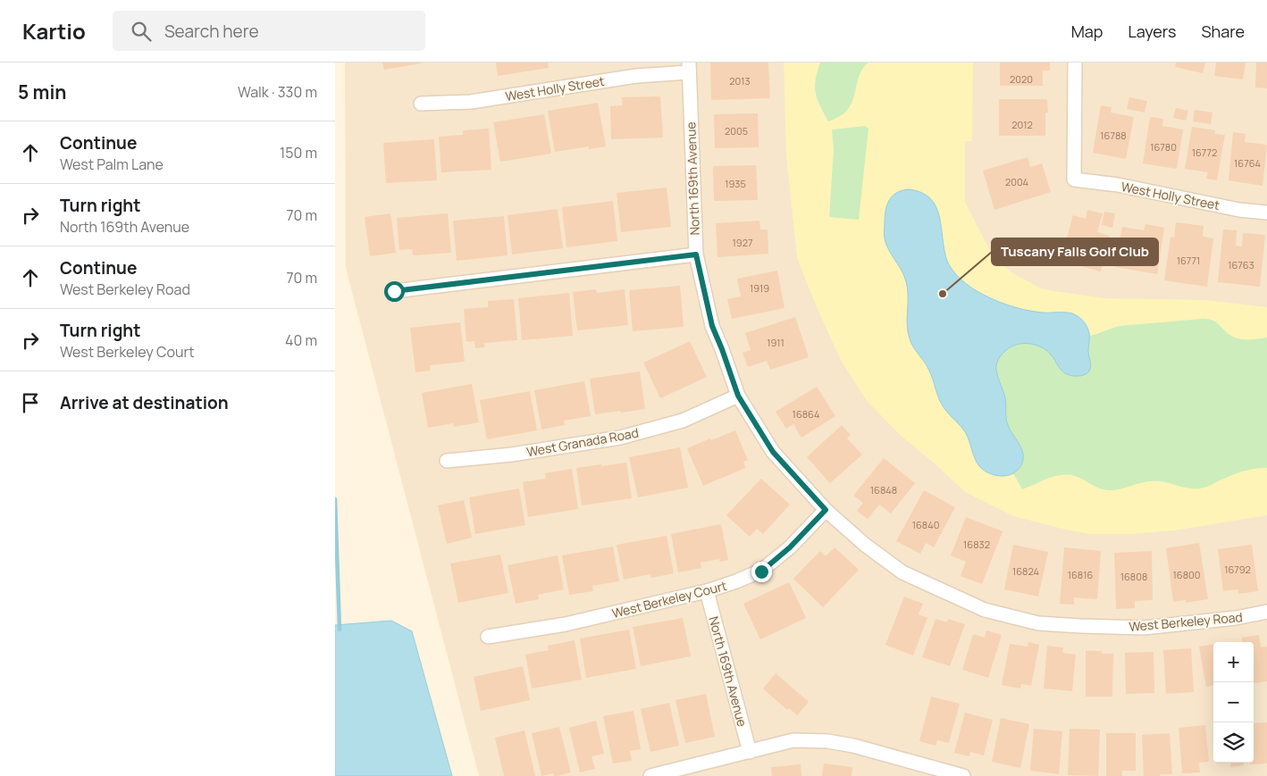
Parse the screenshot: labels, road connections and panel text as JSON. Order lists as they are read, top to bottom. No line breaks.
{"streets":{"street":["West Holly Street","North 169th Avenue","West Granada Road","West Berkeley Court","West Berkeley Road"]},"crossings":[["West Holly Street","North 169th Avenue"],["North 169th Avenue","West Granada Road"],["North 169th Avenue","West Berkeley Court"],["North 169th Avenue","West Berkeley Road"],["West Granada Road","West Berkeley Road"],["West Berkeley Court","West Berkeley Road"]],"places":["Tuscany Falls Golf Club"],"house_numbers":["2020","2013","2012","2005","16788","16780","16772","16764","2004","1935","1927","16771","16763","1919","1911","16864","16848","16840","16832","16792","16824","16816","16800","16808"],"page":{"header":"Kartio","search":"Search here","nav":["Map","Layers","Share"],"heading":["5 min","Walk · 330 m"],"list":[["Continue","West Palm Lane","150 m"],["Turn right","North 169th Avenue","70 m"],["Continue","West Berkeley Road","70 m"],["Turn right","West Berkeley Court","40 m"],"Arrive at destination"],"map_buttons":["+","−"]}}
